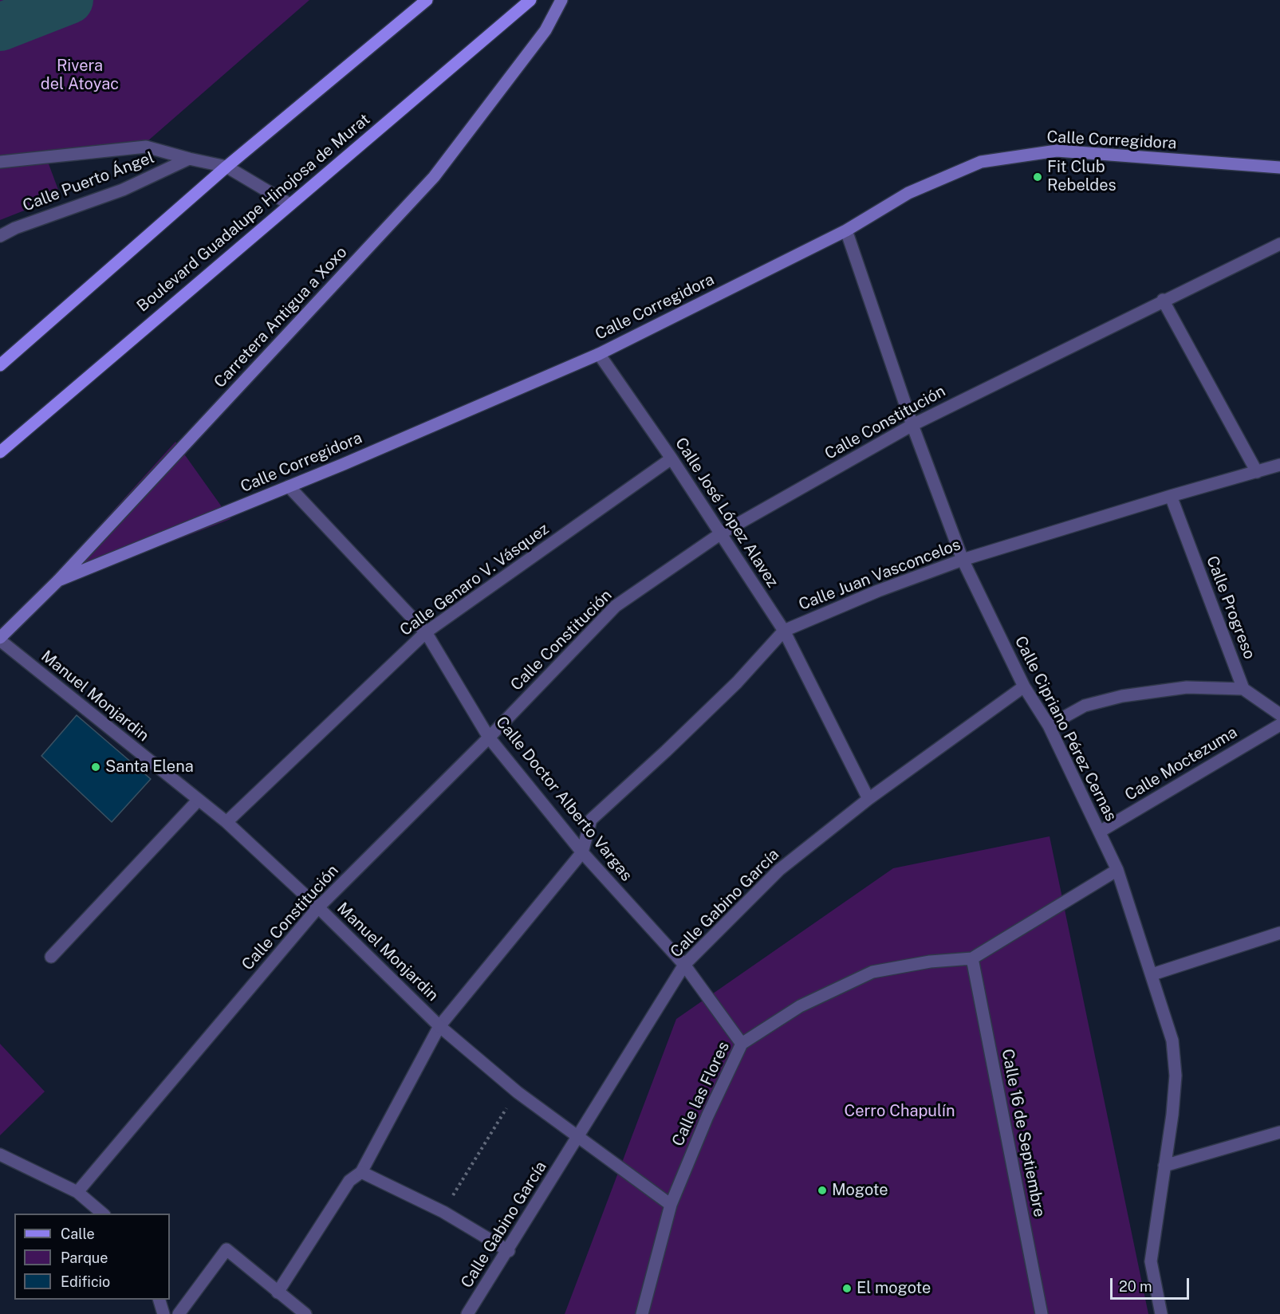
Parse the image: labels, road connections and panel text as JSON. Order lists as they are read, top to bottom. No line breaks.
{"streets":{"main road":["Boulevard Guadalupe Hinojosa de Murat"],"street":["Calle Corregidora","Calle Puerto Ángel","Carretera Antigua a Xoxo","Calle Constitución","Calle José López Alavez","Calle Juan Vasconcelos","Calle Genaro V. Vásquez","Calle Progreso","Manuel Monjardin","Calle Cipriano Pérez Cernas","Calle Moctezuma","Calle Doctor Alberto Vargas","Calle Gabino García","Calle las Flores","Calle 16 de Septiembre"]},"crossings":[["Calle Corregidora","Carretera Antigua a Xoxo"],["Calle Corregidora","Calle José López Alavez"],["Calle Corregidora","Calle Cipriano Pérez Cernas"],["Calle Corregidora","Calle Doctor Alberto Vargas"],["Carretera Antigua a Xoxo","Manuel Monjardin"],["Calle Constitución","Calle José López Alavez"],["Calle Constitución","Manuel Monjardin"],["Calle Constitución","Calle Cipriano Pérez Cernas"],["Calle Constitución","Calle Doctor Alberto Vargas"],["Calle José López Alavez","Calle Juan Vasconcelos"],["Calle José López Alavez","Calle Genaro V. Vásquez"],["Calle José López Alavez","Calle Gabino García"],["Calle Juan Vasconcelos","Calle Progreso"],["Calle Juan Vasconcelos","Calle Cipriano Pérez Cernas"],["Calle Juan Vasconcelos","Calle Doctor Alberto Vargas"],["Calle Genaro V. Vásquez","Manuel Monjardin"],["Calle Genaro V. Vásquez","Calle Doctor Alberto Vargas"],["Manuel Monjardin","Calle Gabino García"],["Manuel Monjardin","Calle las Flores"],["Calle Cipriano Pérez Cernas","Calle Moctezuma"],["Calle Cipriano Pérez Cernas","Calle Gabino García"],["Calle Doctor Alberto Vargas","Calle Gabino García"],["Calle Doctor Alberto Vargas","Calle las Flores"],["Calle las Flores","Calle 16 de Septiembre"]],"parks":["Rivera del Atoyac","Cerro Chapulín"],"places":["Fit Club Rebeldes","Santa Elena","Mogote","El mogote"],"legend":["Calle","Parque","Edificio"],"scale_bar":"20 m"}
